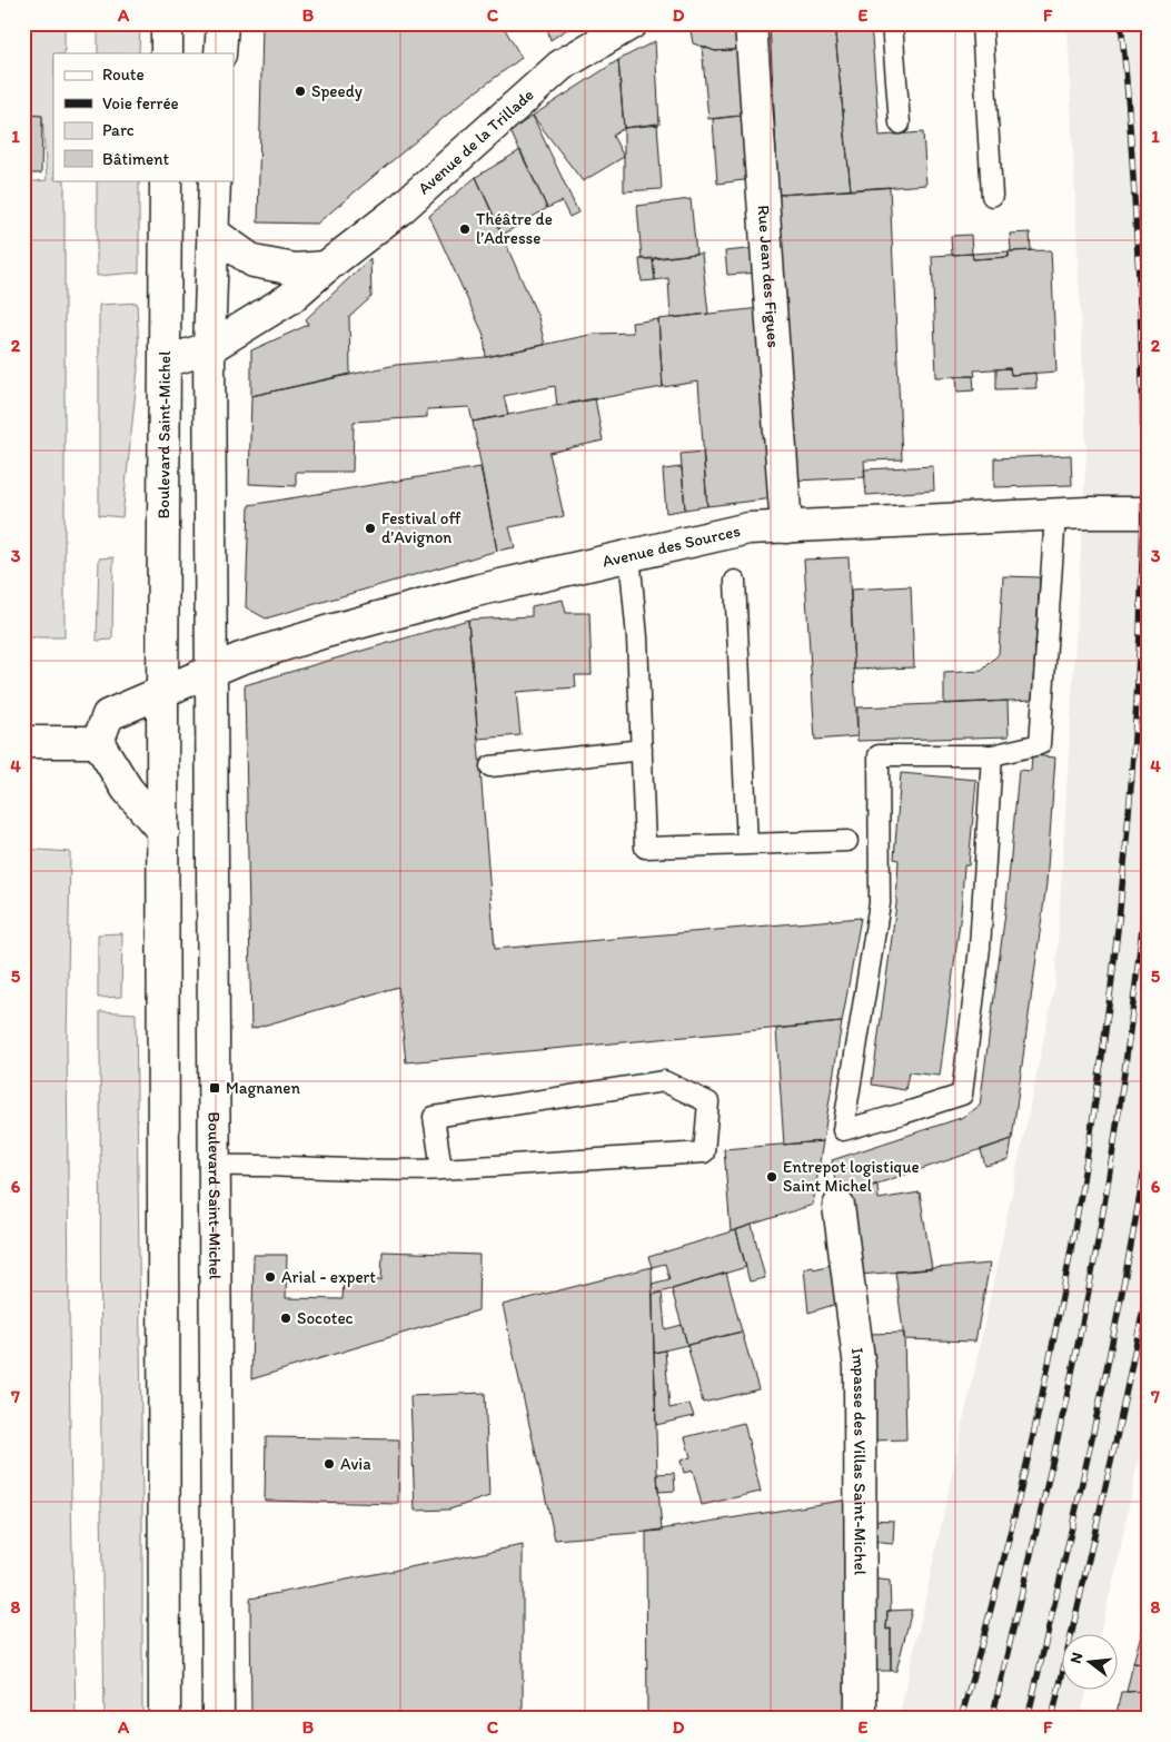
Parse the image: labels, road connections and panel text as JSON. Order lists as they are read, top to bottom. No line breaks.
{"streets":{"main road":["Avenue de la Trillade","Rue Jean des Figues","Boulevard Saint-Michel","Avenue des Sources","Impasse des Villas Saint-Michel"]},"crossings":[["Avenue de la Trillade","Boulevard Saint-Michel"],["Rue Jean des Figues","Avenue des Sources"],["Boulevard Saint-Michel","Avenue des Sources"]],"places":{"other":["Speedy","Théâtre de l’Adresse","Festival off d’Avignon","Entrepot logistique Saint Michel","Arial - expert","Socotec","Avia"],"transit":["Magnanen"]},"legend":["Route","Voie ferrée","Parc","Bâtiment"],"north":"left","grid":{"columns":["A","B","C","D","E","F"],"rows":["1","2","3","4","5","6","7","8"]}}
